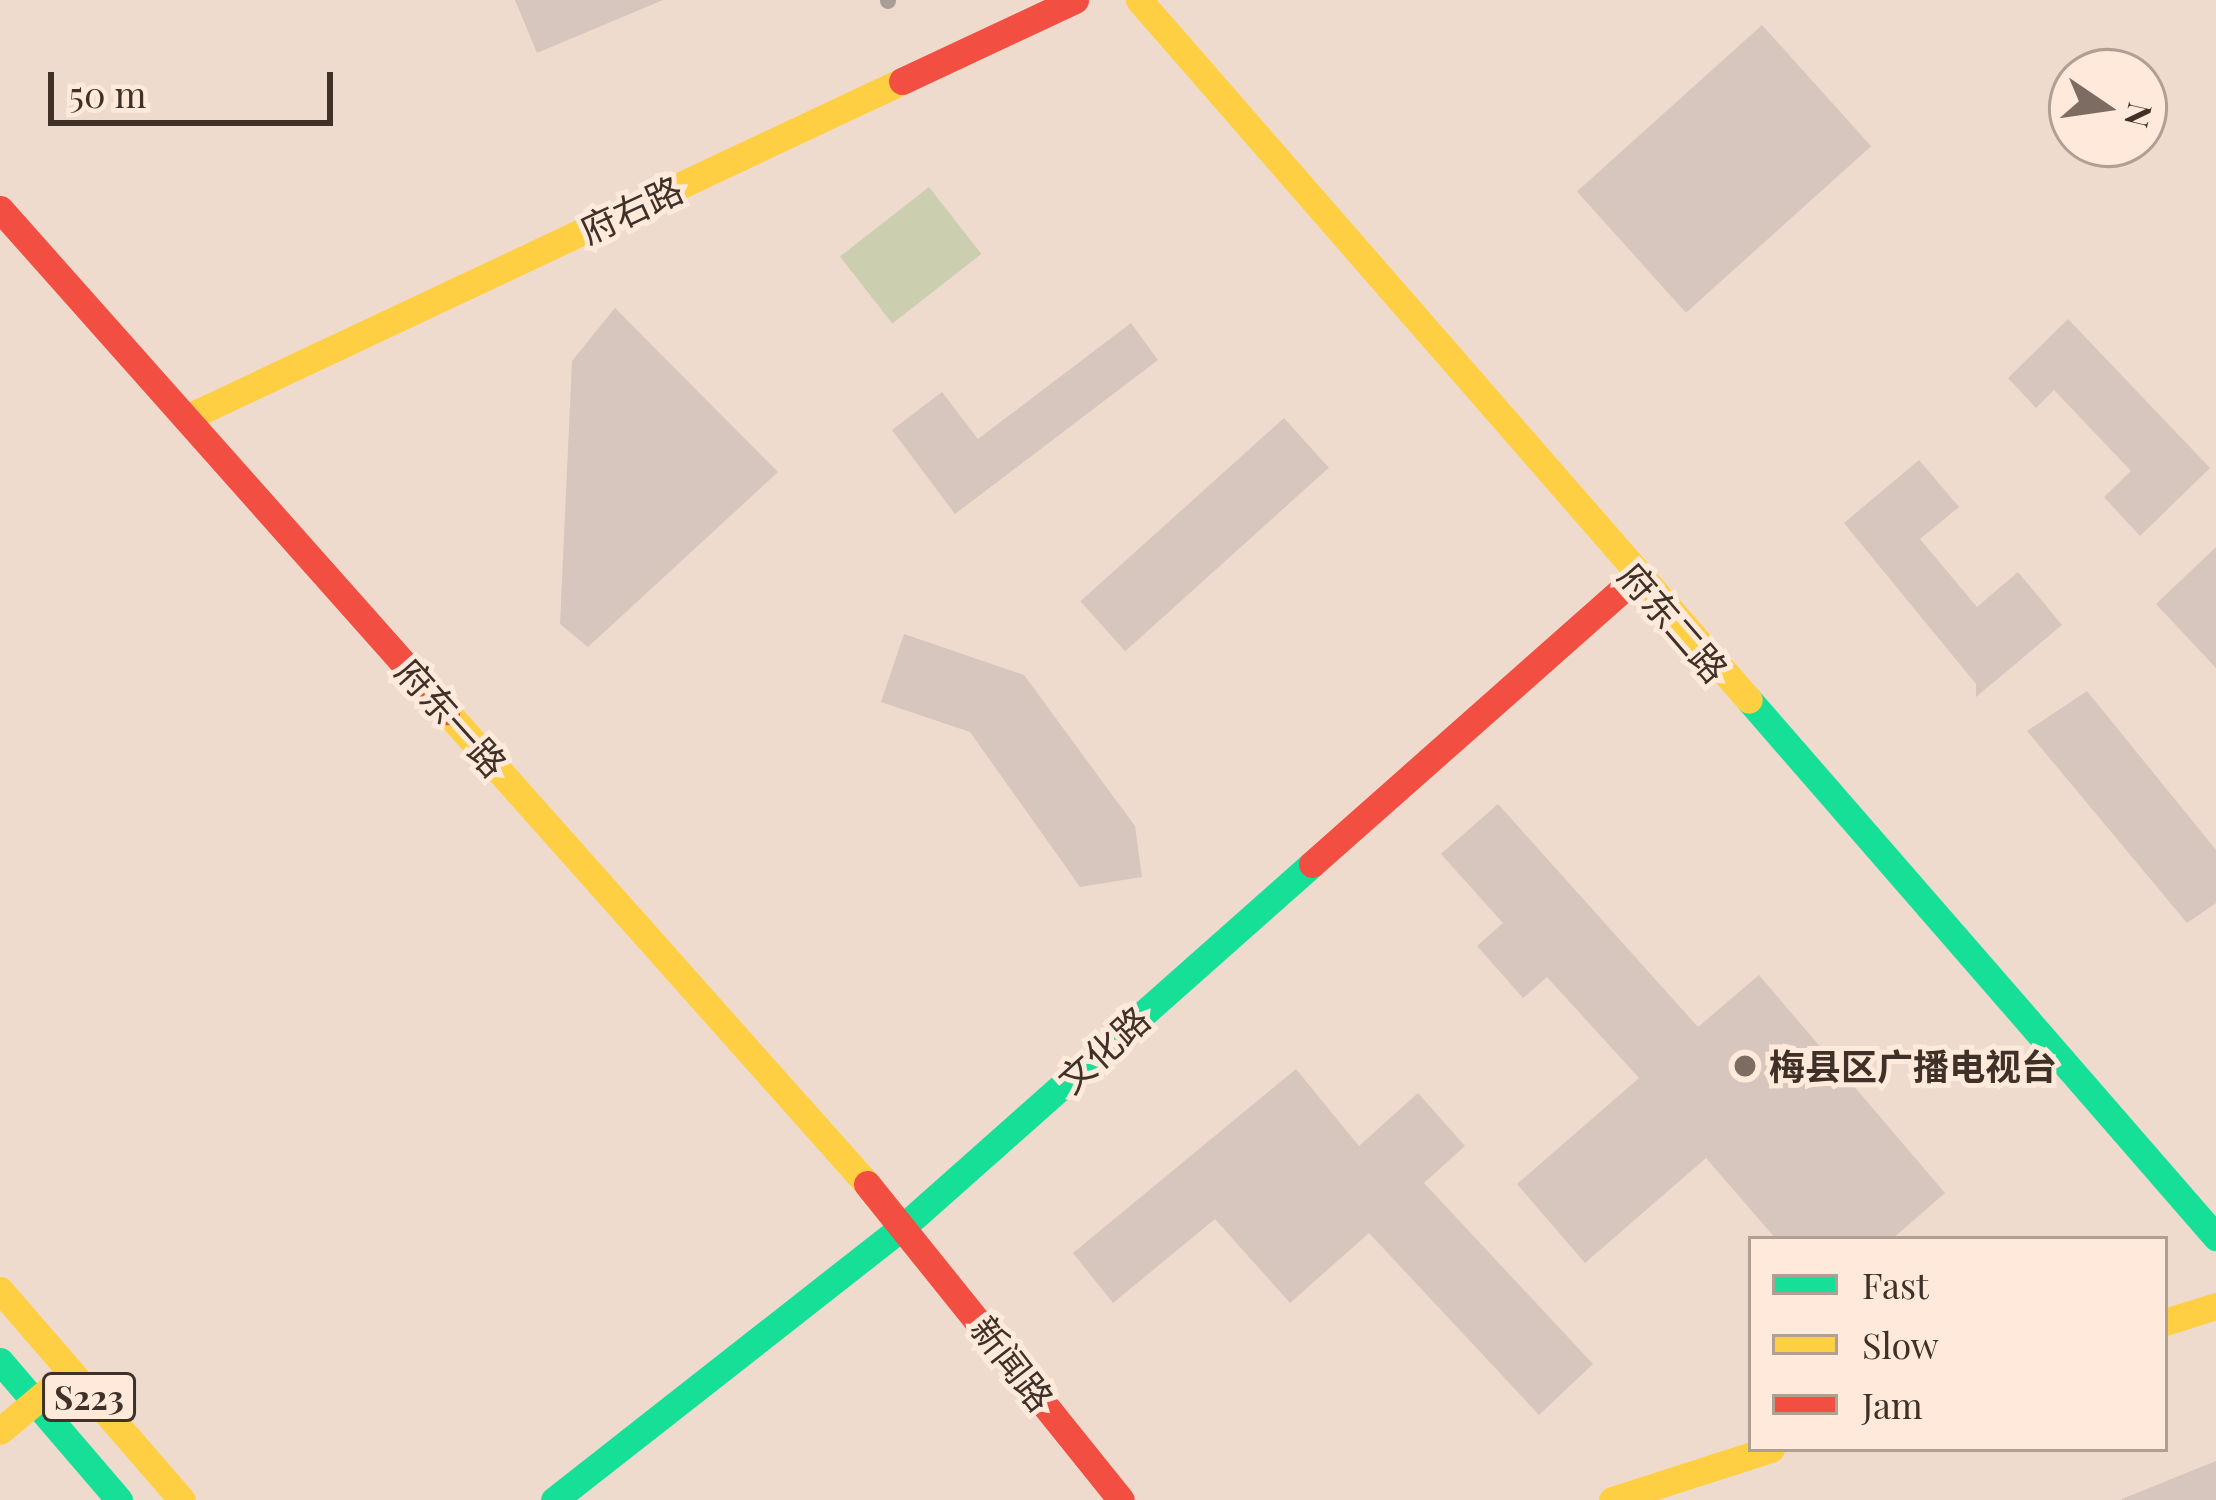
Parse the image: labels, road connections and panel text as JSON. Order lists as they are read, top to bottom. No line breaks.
{"streets":{"street":["府右路","府东二路","府东一路","文化路","新闻路","S223"]},"crossings":[["府右路","府东一路"],["府东二路","文化路"],["府东一路","文化路"],["府东一路","新闻路"],["文化路","新闻路"]],"places":["梅县区广播电视台"],"legend":["Fast","Slow","Jam"],"scale_bar":"50 m","north":"right"}
